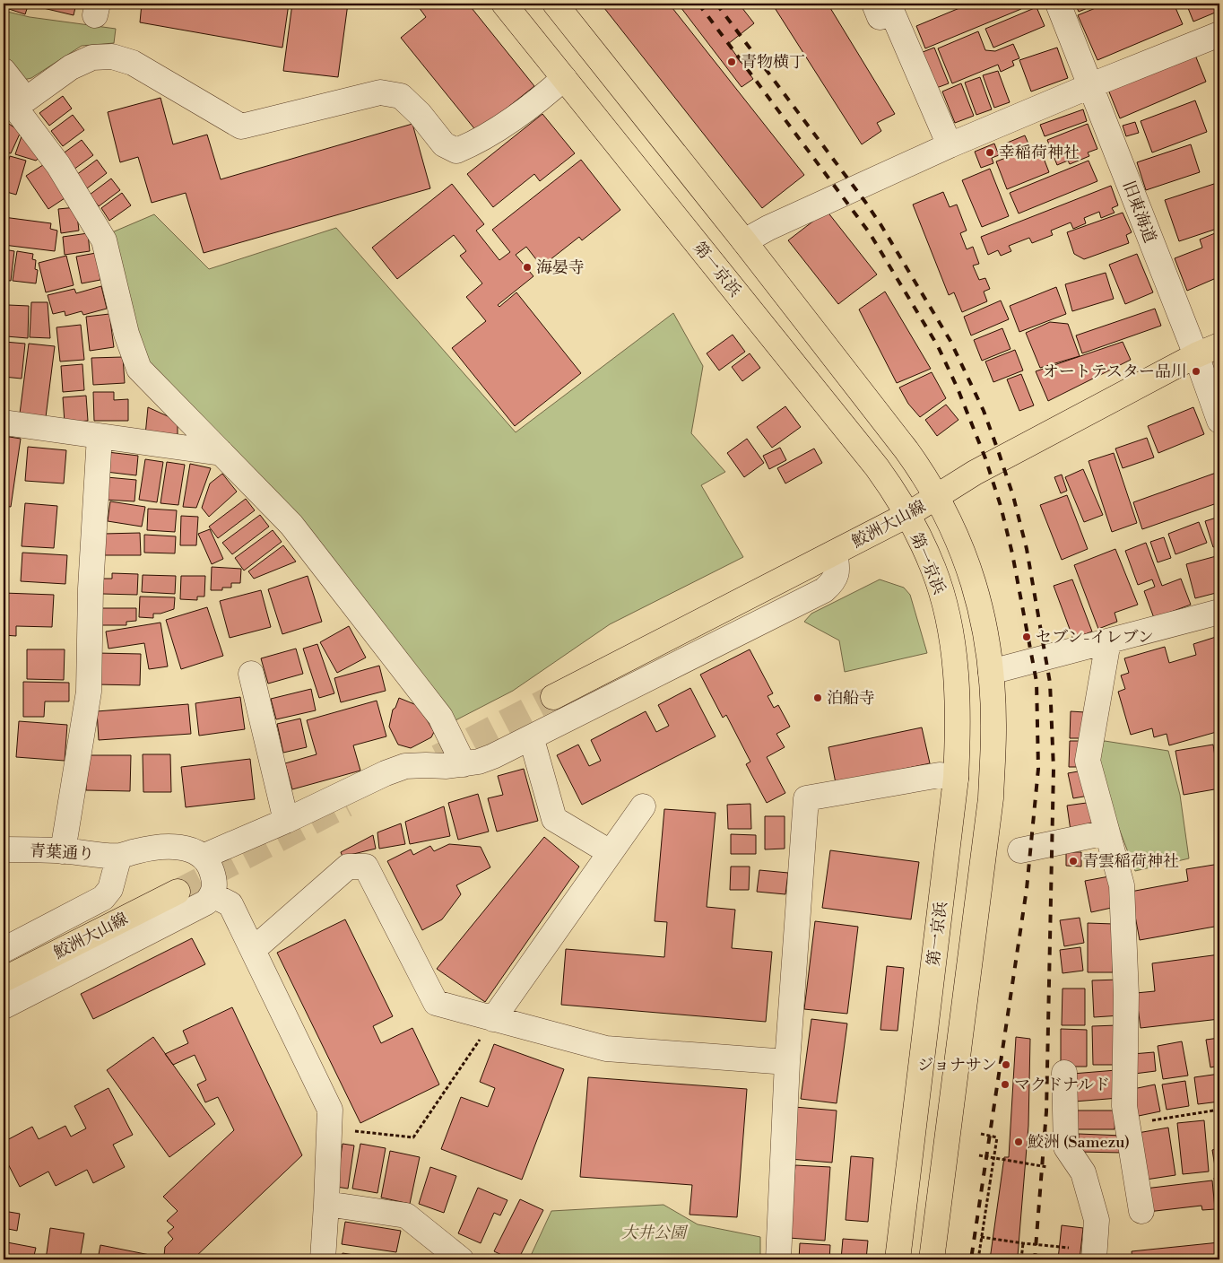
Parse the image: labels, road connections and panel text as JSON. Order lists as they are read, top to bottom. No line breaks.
{"streets":{"main road":["第一京浜","鮫洲大山線"],"street":["旧東海道","青葉通り"]},"crossings":[["旧東海道","鮫洲大山線"],["第一京浜","鮫洲大山線"]],"parks":["大井公園"],"places":["青物横丁","幸稲荷神社","海晏寺","オートテスター品川","セブン-イレブン","泊船寺","青雲稲荷神社","ジョナサン","マクドナルド","鮫洲 (Samezu)"]}
